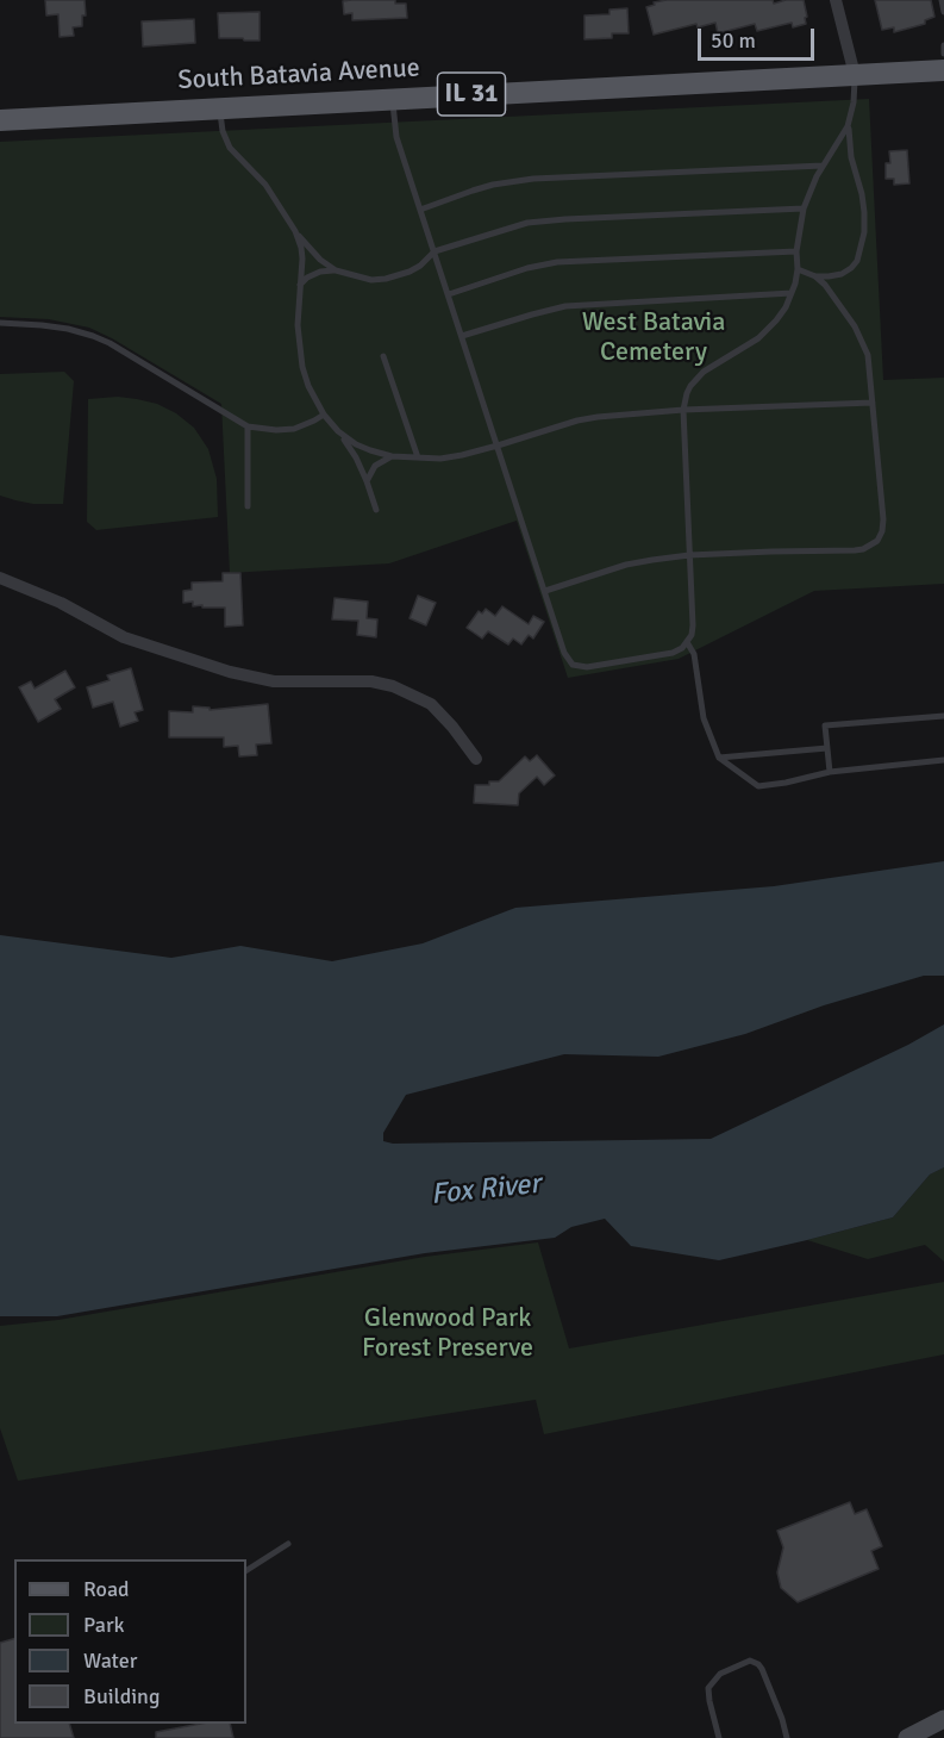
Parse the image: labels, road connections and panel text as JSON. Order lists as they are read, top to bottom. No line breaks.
{"streets":{"main road":["South Batavia Avenue","IL 31"]},"water":["Fox River"],"parks":["West Batavia Cemetery","Glenwood Park Forest Preserve"],"legend":["Road","Park","Water","Building"],"scale_bar":"50 m"}
